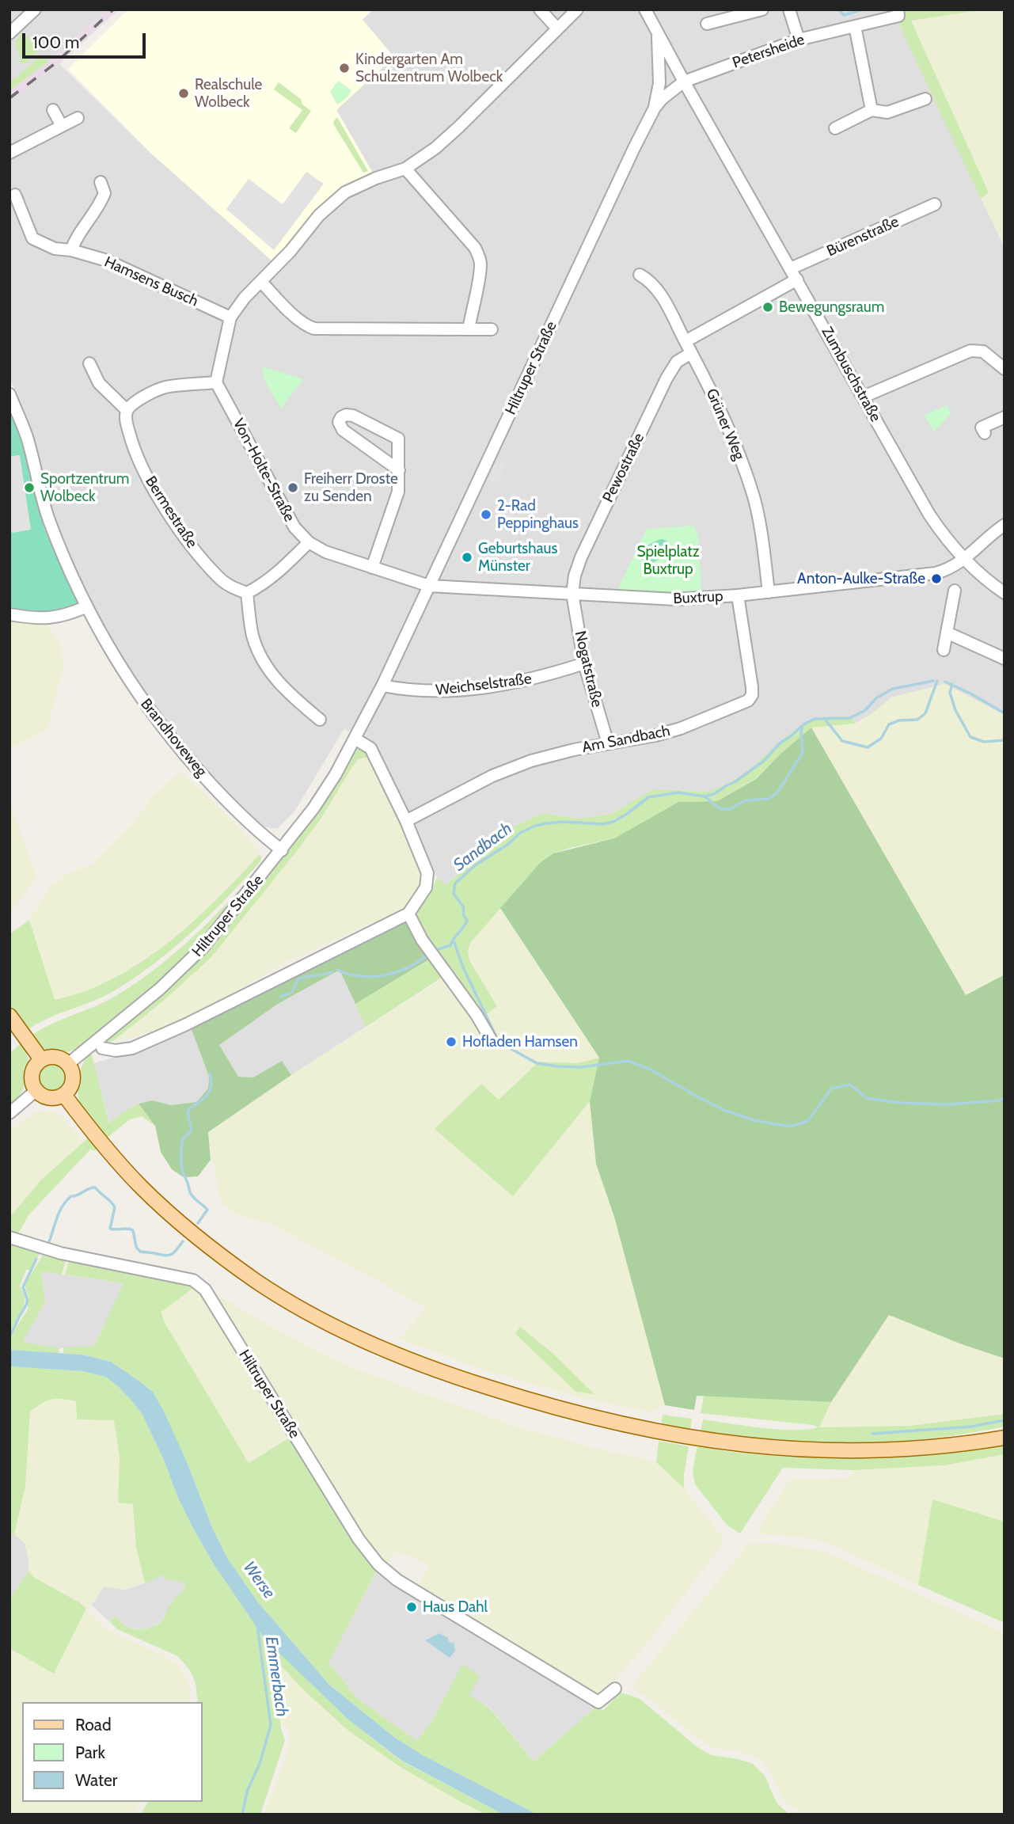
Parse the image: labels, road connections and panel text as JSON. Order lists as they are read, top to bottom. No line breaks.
{"streets":{"street":["Petersheide","Bürenstraße","Hamsens Busch","Hiltruper Straße","Zumbuschstraße","Grüner Weg","Pewostraße","Von-Holte-Straße","Bermestraße","Buxtrup","Nogatstraße","Weichselstraße","Brandhoveweg","Am Sandbach"]},"crossings":[["Petersheide","Hiltruper Straße"],["Petersheide","Zumbuschstraße"],["Bürenstraße","Zumbuschstraße"],["Hiltruper Straße","Zumbuschstraße"],["Hiltruper Straße","Von-Holte-Straße"],["Hiltruper Straße","Buxtrup"],["Hiltruper Straße","Weichselstraße"],["Hiltruper Straße","Brandhoveweg"],["Zumbuschstraße","Buxtrup"],["Grüner Weg","Pewostraße"],["Grüner Weg","Buxtrup"],["Pewostraße","Buxtrup"],["Pewostraße","Nogatstraße"],["Von-Holte-Straße","Buxtrup"],["Buxtrup","Nogatstraße"],["Buxtrup","Am Sandbach"],["Nogatstraße","Weichselstraße"],["Nogatstraße","Am Sandbach"]],"water":["Sandbach","Werse","Emmerbach"],"parks":["Spielplatz Buxtrup"],"places":["Kindergarten Am Schulzentrum Wolbeck","Realschule Wolbeck","Bewegungsraum","Sportzentrum Wolbeck","Freiherr Droste zu Senden","2-Rad Peppinghaus","Geburtshaus Münster","Anton-Aulke-Straße","Hofladen Hamsen","Haus Dahl"],"legend":["Road","Park","Water"],"scale_bar":"100 m"}
